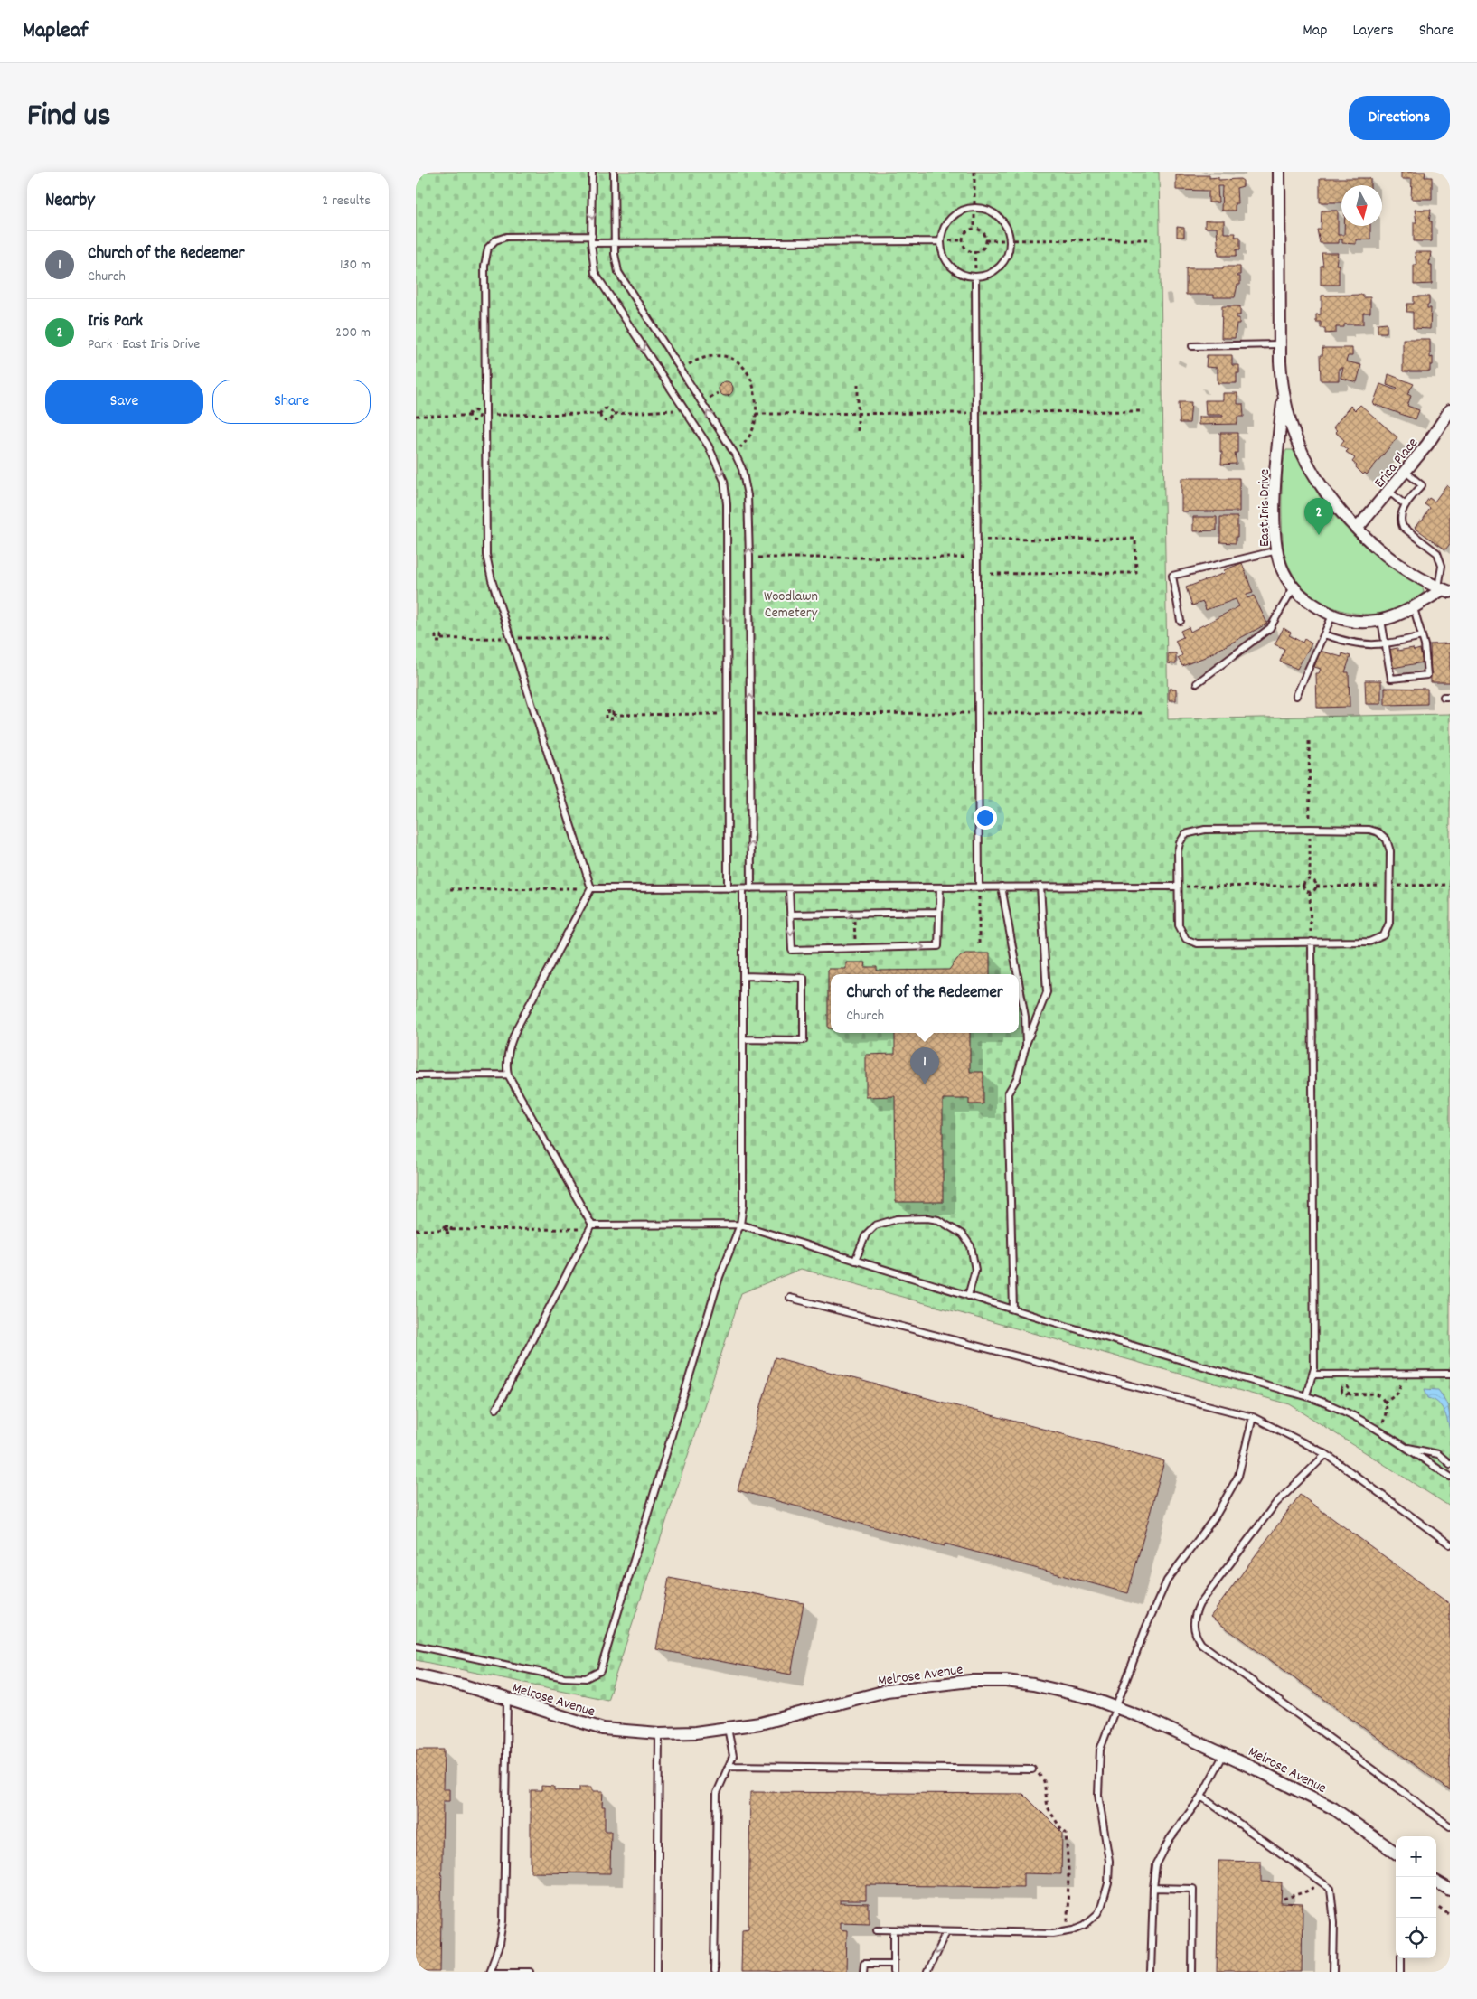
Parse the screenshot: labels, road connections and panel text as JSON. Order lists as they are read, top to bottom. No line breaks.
{"streets":{"street":["Erica Place","East Iris Drive","Melrose Avenue"]},"crossings":[["Erica Place","East Iris Drive"]],"parks":["Woodlawn Cemetery"],"north":"bottom","page":{"header":"Mapleaf","nav":["Map","Layers","Share"],"title":"Find us","buttons":["Directions",["Save","Share"]],"heading":["Nearby","2 results"],"list":[{"mark":"1","name":"Church of the Redeemer","note":"Church","value":"130 m"},{"mark":"2","name":"Iris Park","note":"Park · East Iris Drive","value":"200 m"}],"pins":["2","1"],"popup":["Church of the Redeemer","Church"],"map_buttons":["+","−"]}}
